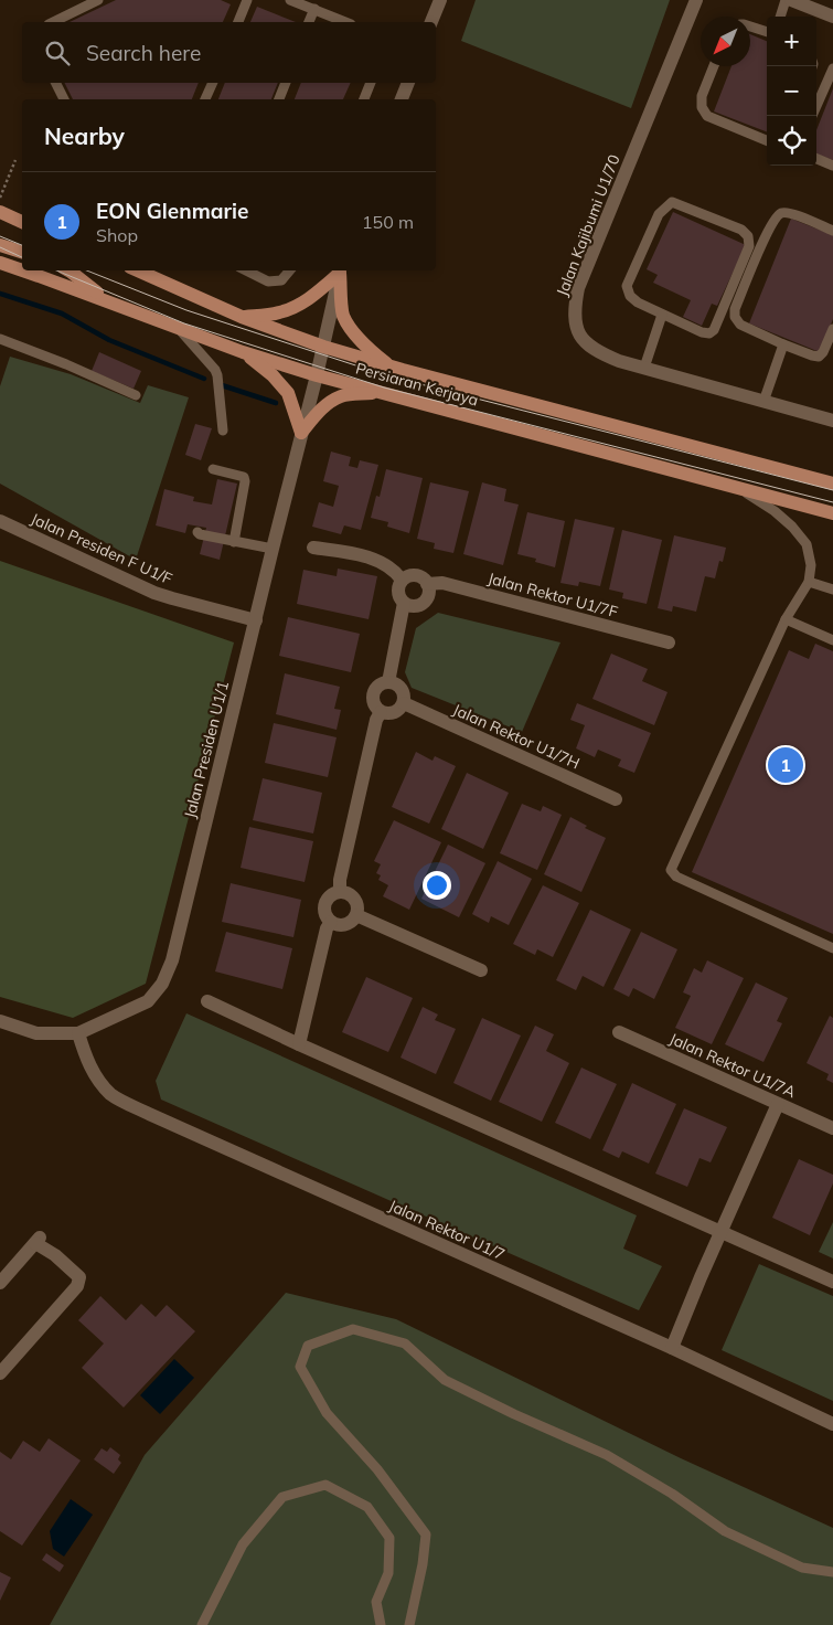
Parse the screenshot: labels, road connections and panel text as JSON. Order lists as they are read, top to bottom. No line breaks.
{"streets":{"main road":["Persiaran Kerjaya"],"street":["Jalan Kajibumi U1/70","Jalan Presiden F U1/F","Jalan Rektor U1/7F","Jalan Rektor U1/7H","Jalan Presiden U1/1","Jalan Rektor U1/7A","Jalan Rektor U1/7"]},"crossings":[["Persiaran Kerjaya","Jalan Presiden U1/1"],["Jalan Presiden F U1/F","Jalan Presiden U1/1"],["Jalan Presiden U1/1","Jalan Rektor U1/7"]],"north":"bottom left","page":{"map_buttons":["+","−"],"search":"Search here","heading":"Nearby","list":[{"mark":"1","name":"EON Glenmarie","note":"Shop","value":"150 m"}],"pins":"1"}}
